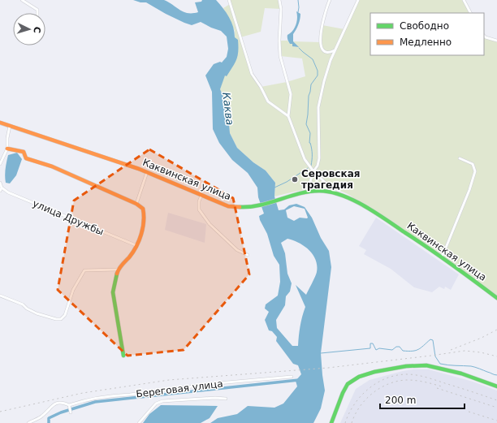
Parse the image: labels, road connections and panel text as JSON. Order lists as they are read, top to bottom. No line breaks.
{"streets":{"main road":["Каквинская улица"],"street":["улица Дружбы","Береговая улица"]},"water":["Каква"],"places":["Серовская трагедия"],"legend":["Свободно","Медленно"],"scale_bar":"200 m","north":"right"}
